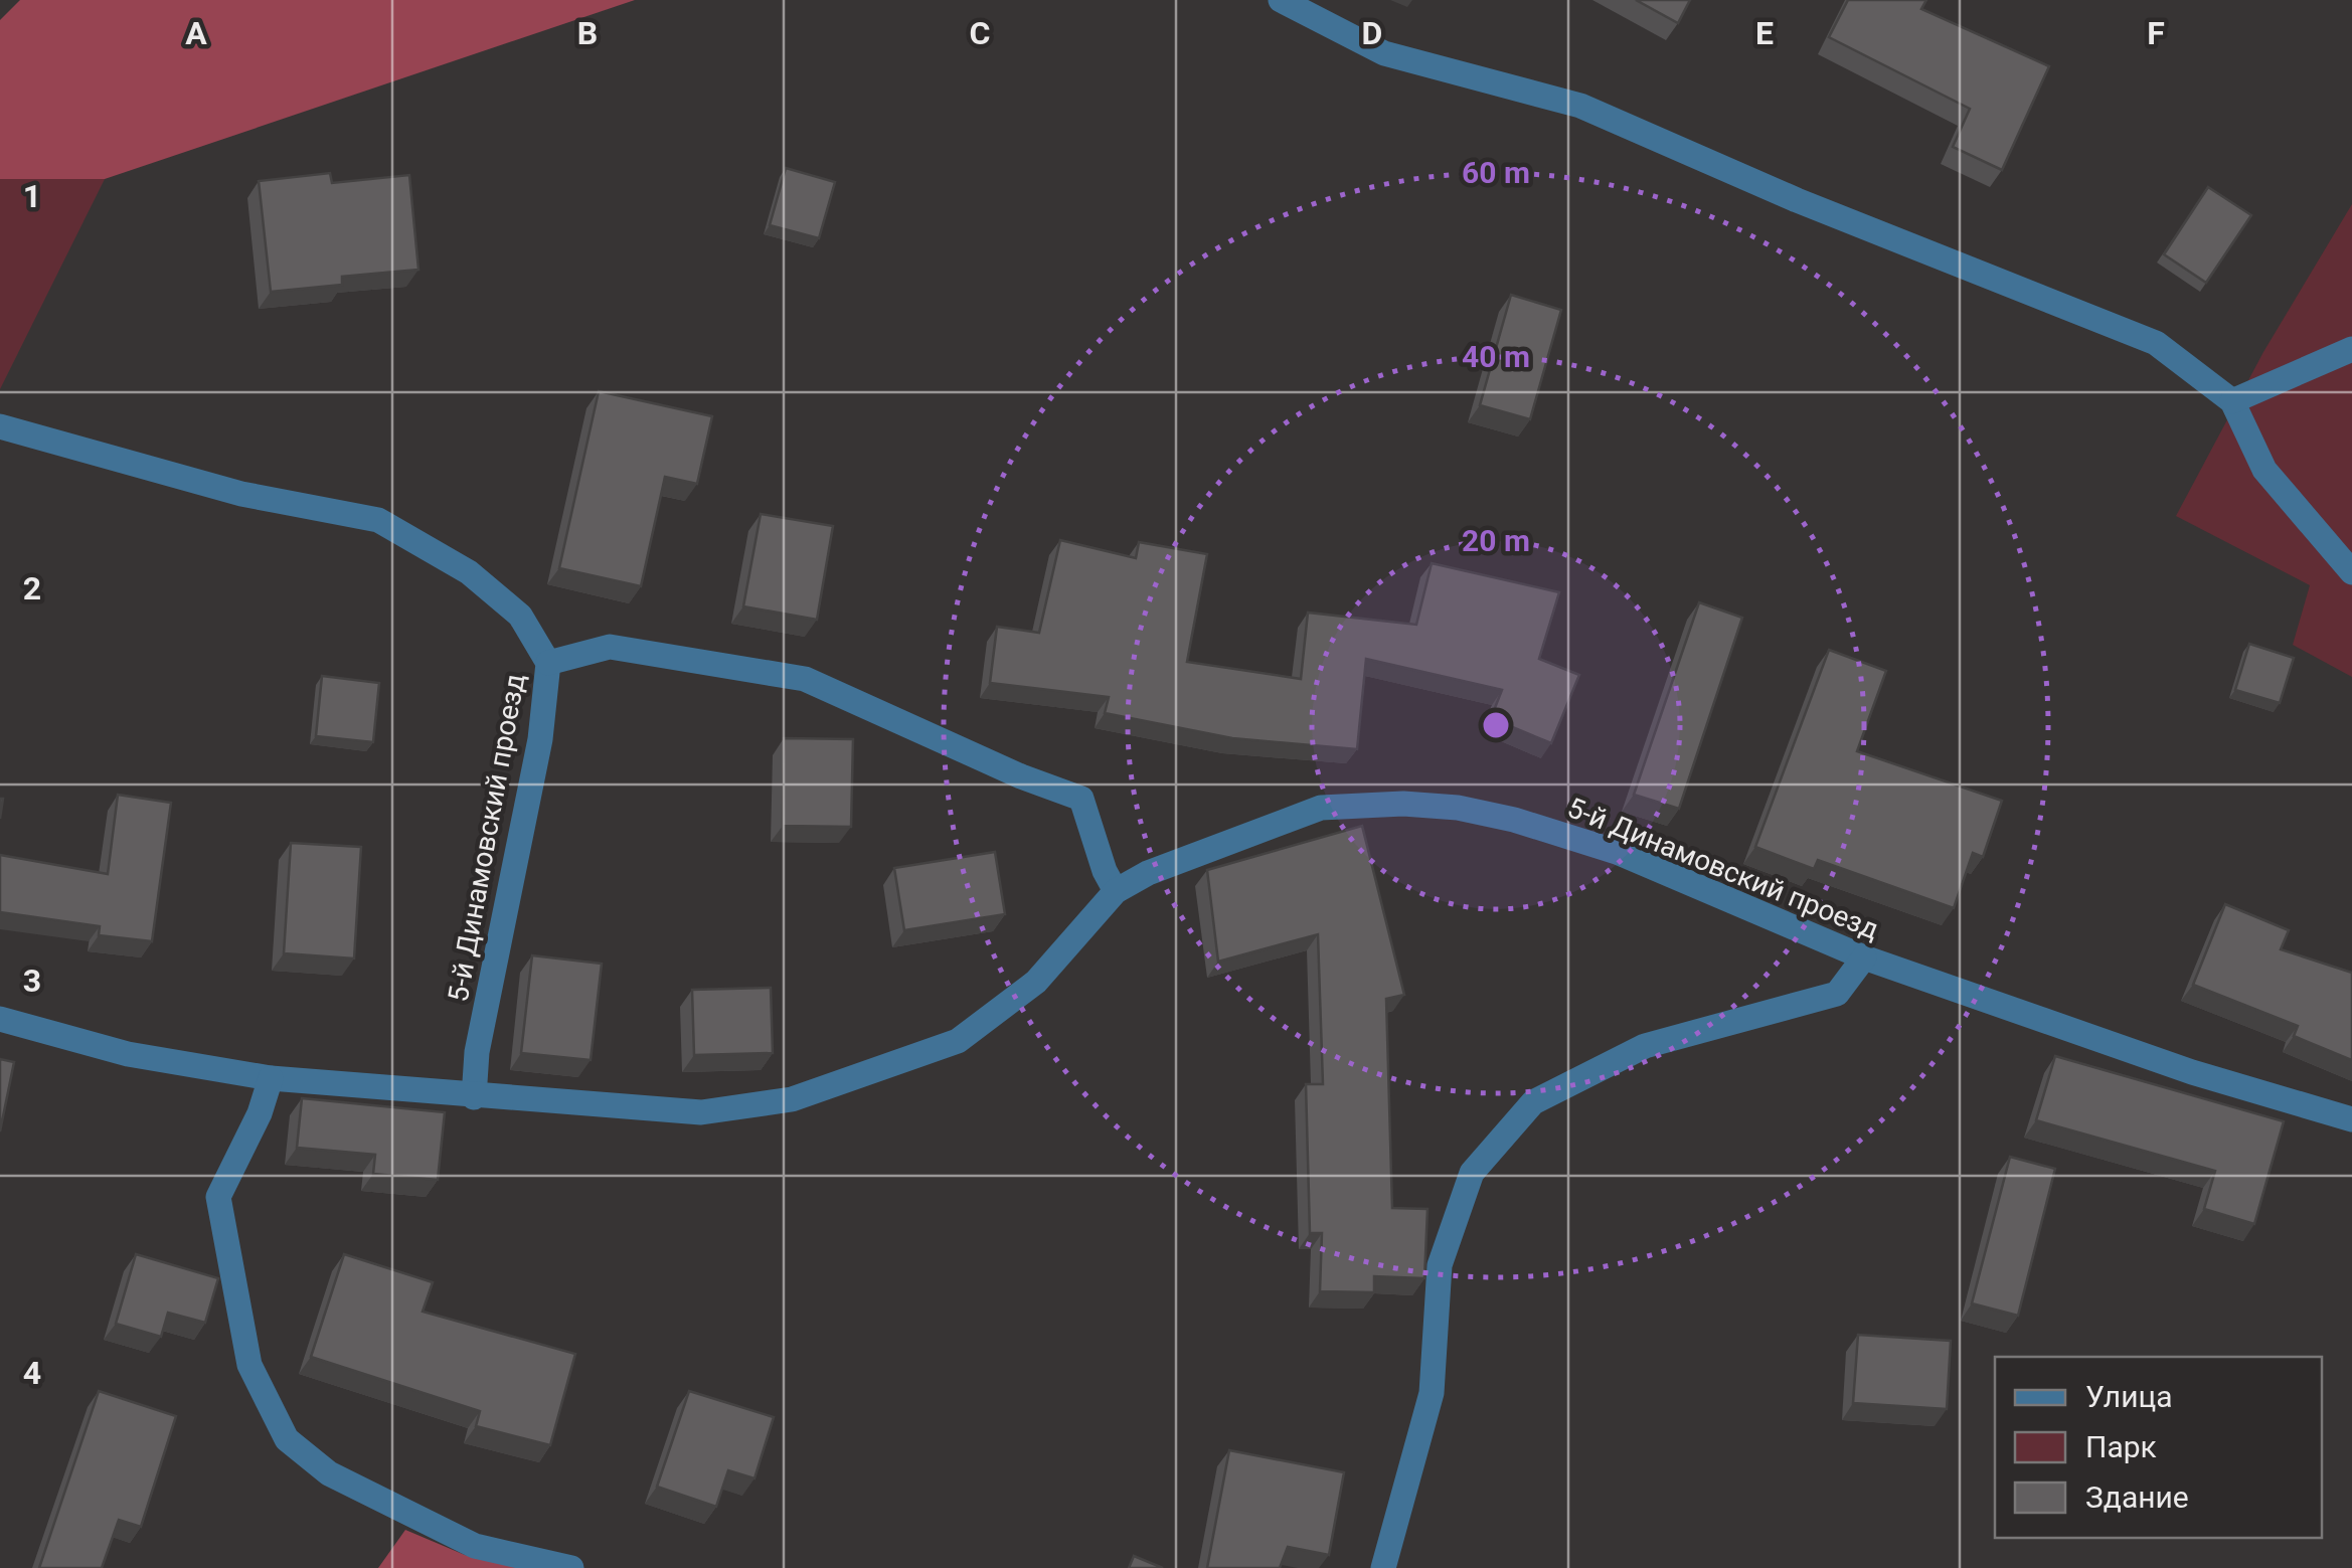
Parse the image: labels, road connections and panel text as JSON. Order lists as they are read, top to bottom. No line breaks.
{"streets":{"street":["5-й Динамовский проезд"]},"legend":["Улица","Парк","Здание"],"grid":{"columns":["A","B","C","D","E","F"],"rows":["1","2","3","4"]},"rings":["60 m","40 m","20 m"]}
